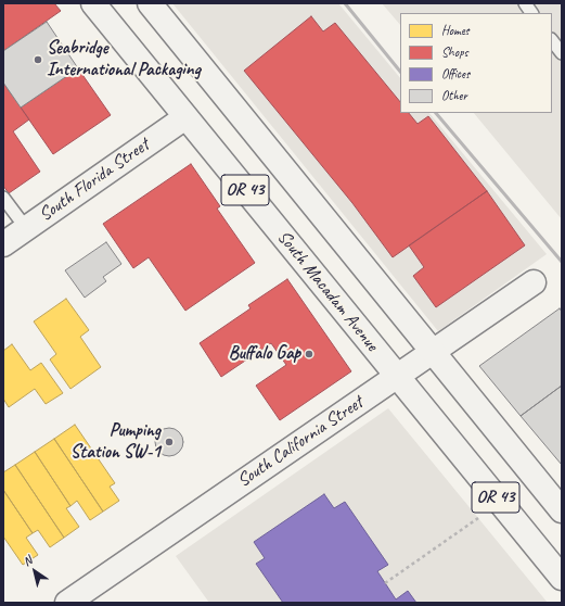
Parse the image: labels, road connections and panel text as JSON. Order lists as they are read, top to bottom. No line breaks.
{"streets":{"main road":["South Florida Street","OR 43","South Macadam Avenue","South California Street"]},"crossings":[["South Florida Street","South Macadam Avenue"],["OR 43","South California Street"],["South Macadam Avenue","South California Street"]],"places":["Seabridge International Packaging","Buffalo Gap","Pumping Station SW-1"],"legend":["Homes","Shops","Offices","Other"],"north":"top left"}
